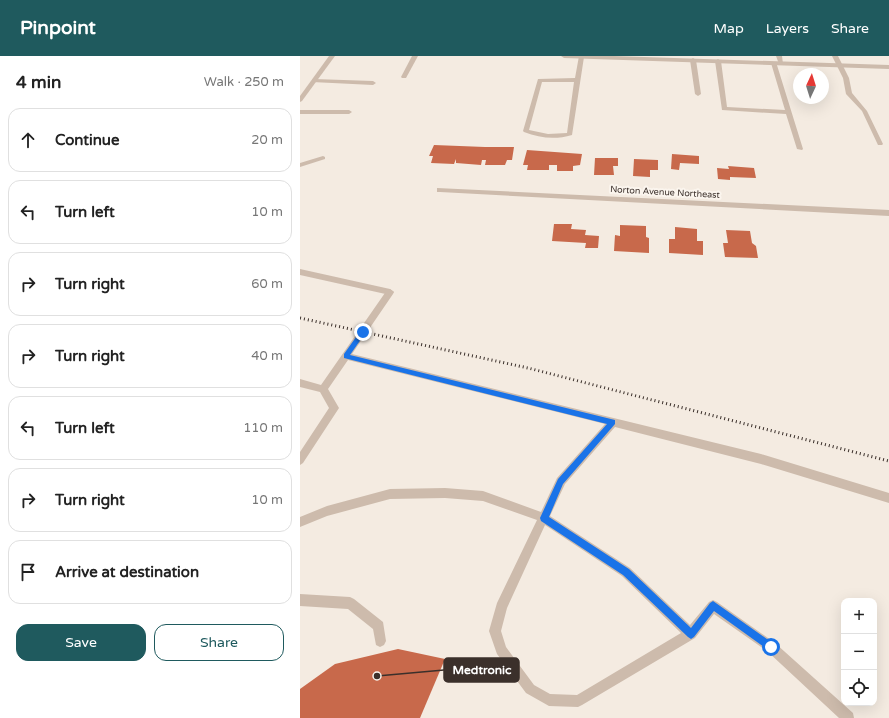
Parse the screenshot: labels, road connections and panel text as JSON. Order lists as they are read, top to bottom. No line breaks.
{"streets":{"street":["Norton Avenue Northeast"]},"places":["Medtronic"],"north":"top","page":{"header":"Pinpoint","nav":["Map","Layers","Share"],"heading":["4 min","Walk · 250 m"],"list":[["Continue","20 m"],["Turn left","10 m"],["Turn right","60 m"],["Turn right","40 m"],["Turn left","110 m"],["Turn right","10 m"],"Arrive at destination"],"map_buttons":["+","−"],"buttons":["Save","Share"]}}
